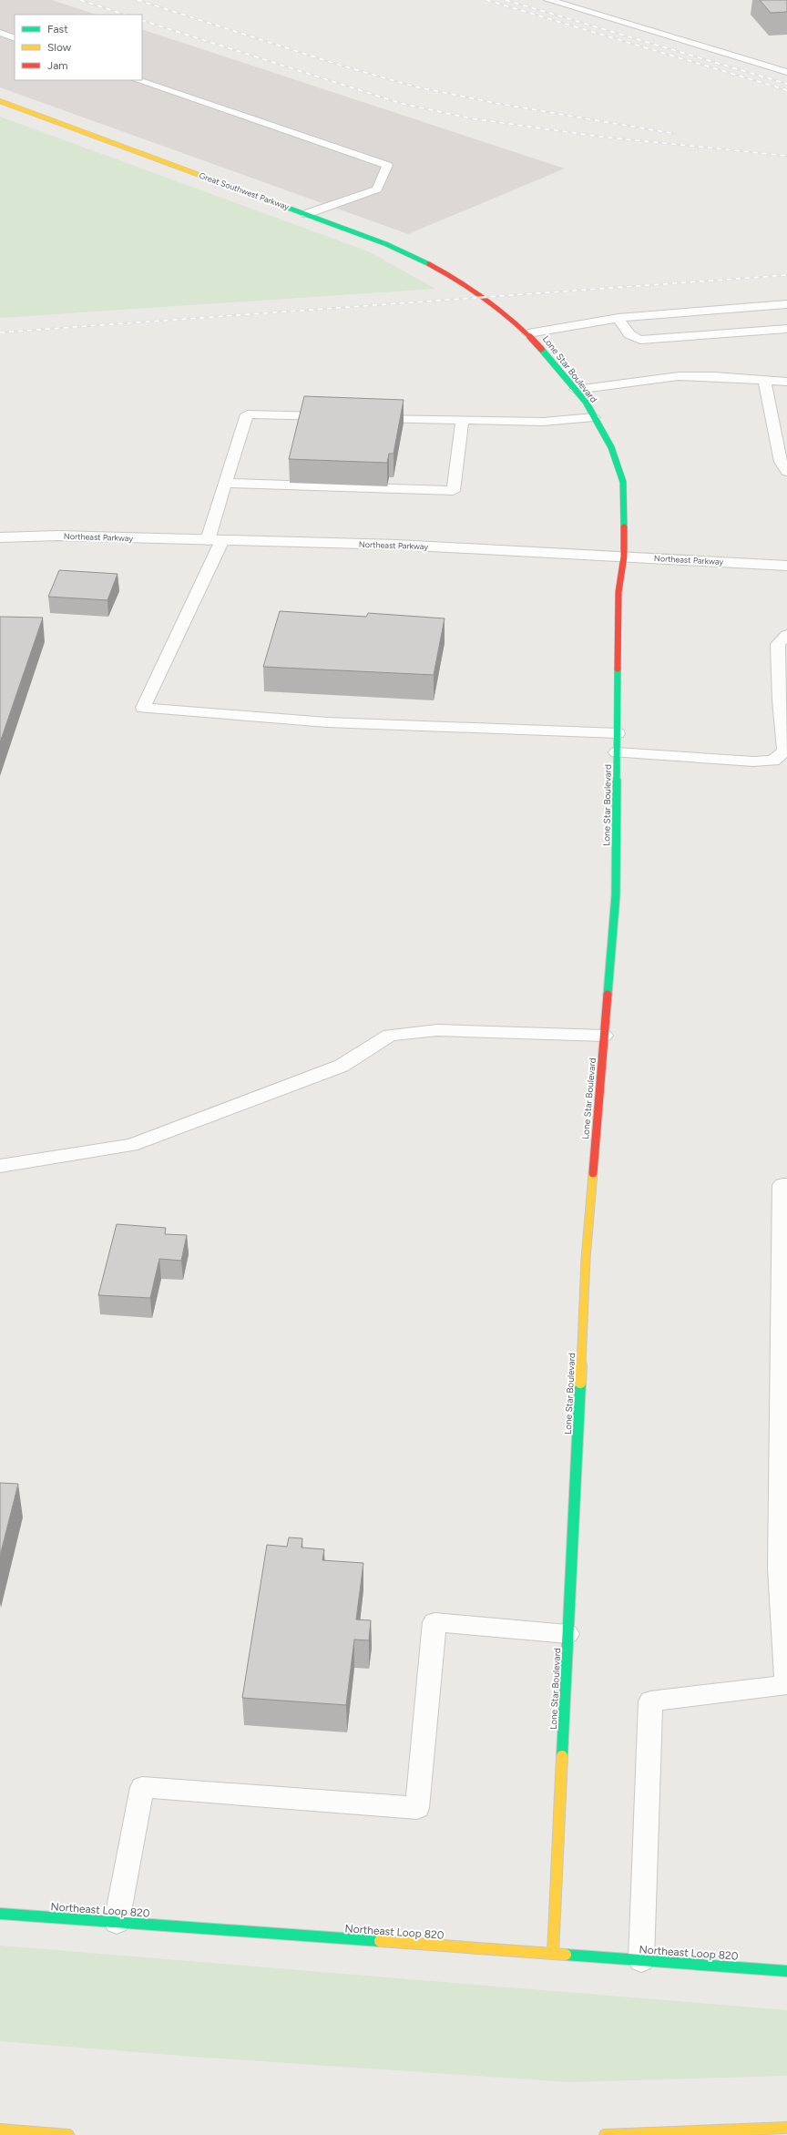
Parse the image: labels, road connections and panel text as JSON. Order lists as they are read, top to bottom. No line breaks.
{"streets":{"main road":["Great Southwest Parkway","Lone Star Boulevard","Northeast Loop 820"],"street":["Northeast Parkway"]},"crossings":[["Great Southwest Parkway","Lone Star Boulevard"],["Lone Star Boulevard","Northeast Parkway"],["Lone Star Boulevard","Northeast Loop 820"]],"legend":["Fast","Slow","Jam"]}
